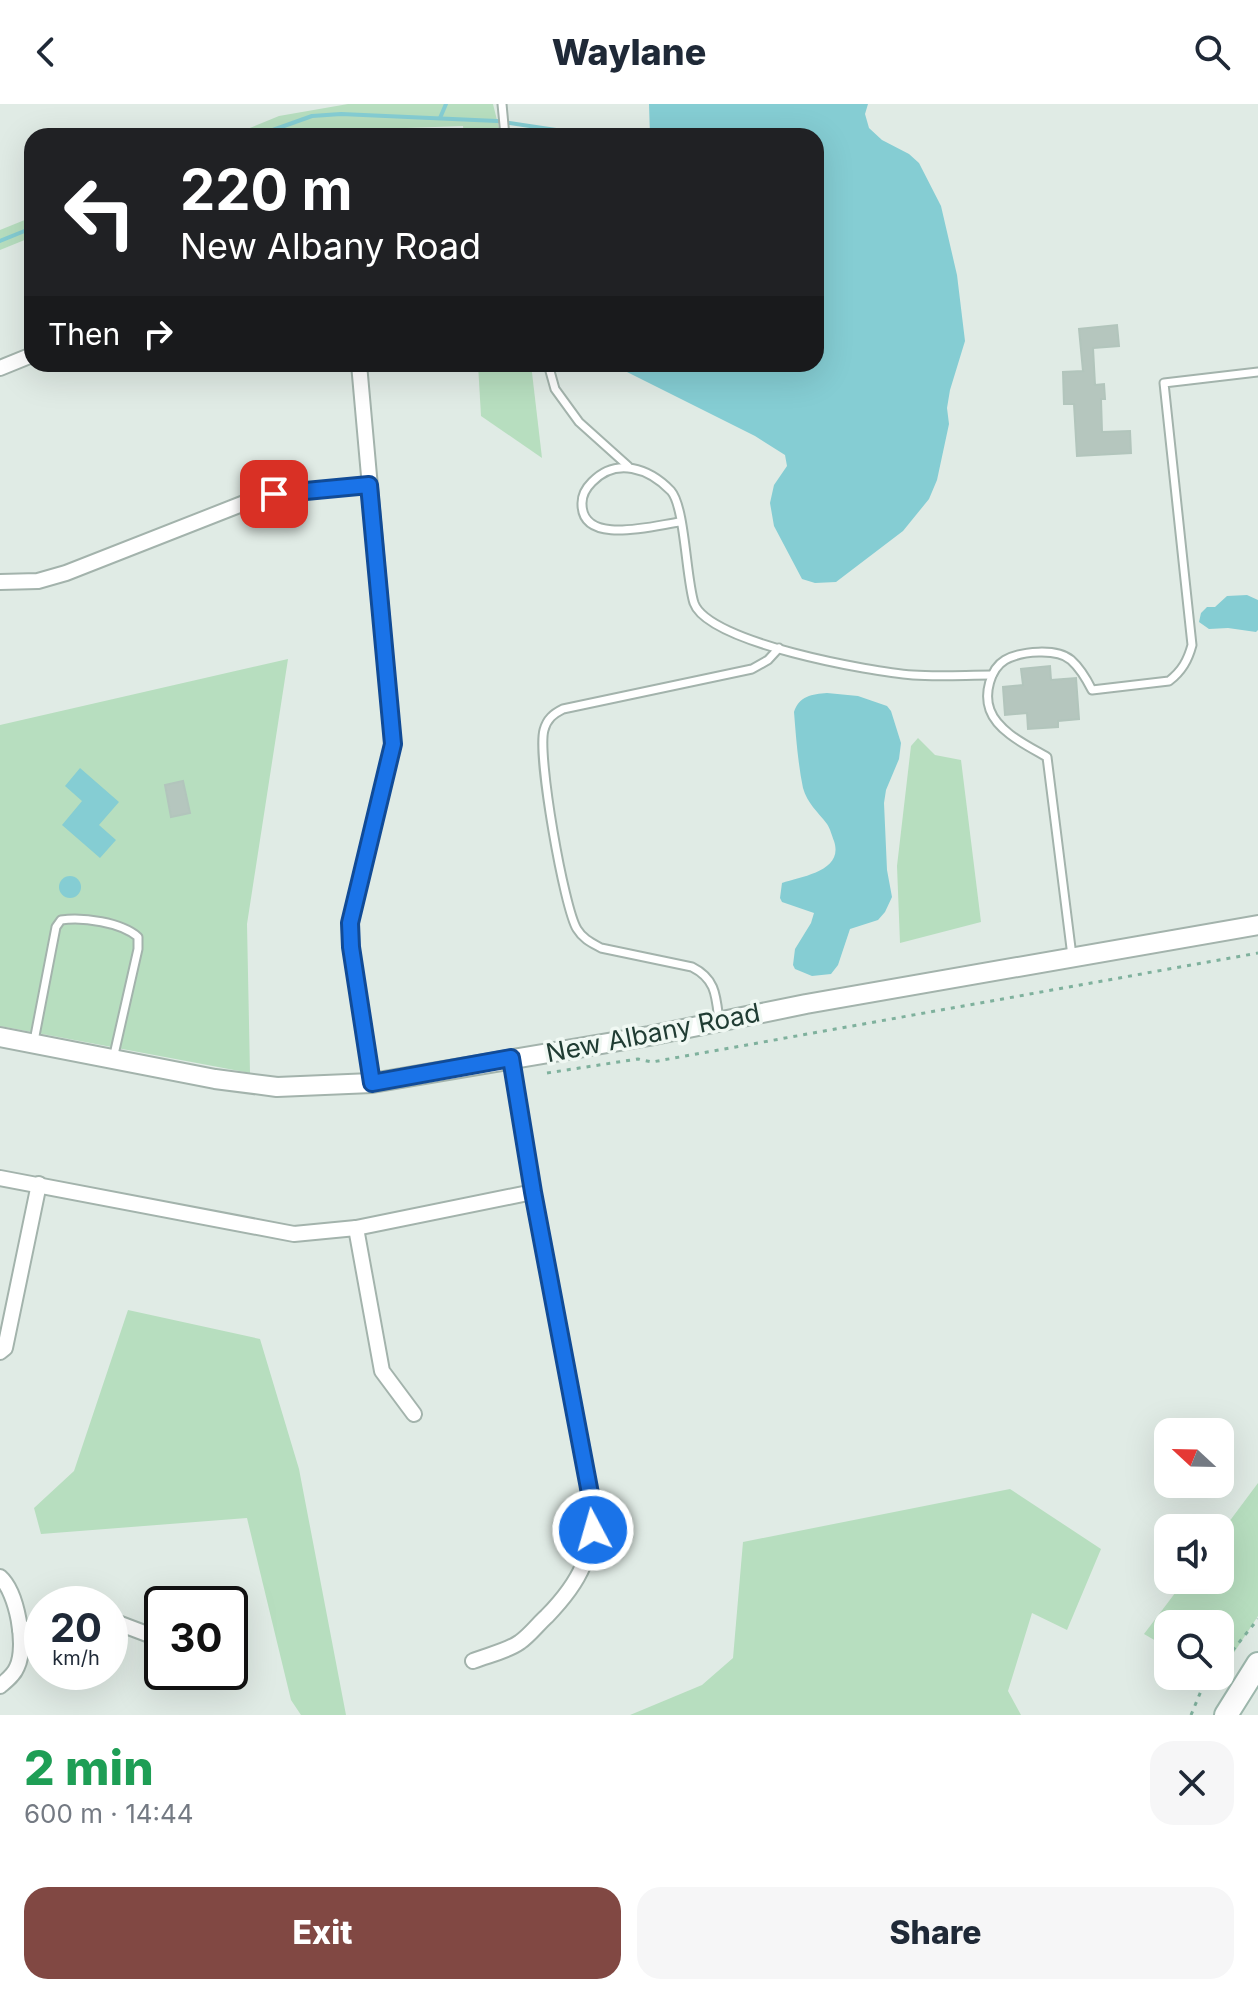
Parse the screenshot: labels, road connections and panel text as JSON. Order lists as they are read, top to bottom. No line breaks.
{"streets":{"street":["New Albany Road"]},"north":"left","page":{"header":"Waylane","turn":["220 m","New Albany Road"],"then":"Then","speed":"20 km/h","limit":"30","heading":["2 min","600 m · 14:44"],"buttons":["Exit","Share"]}}
